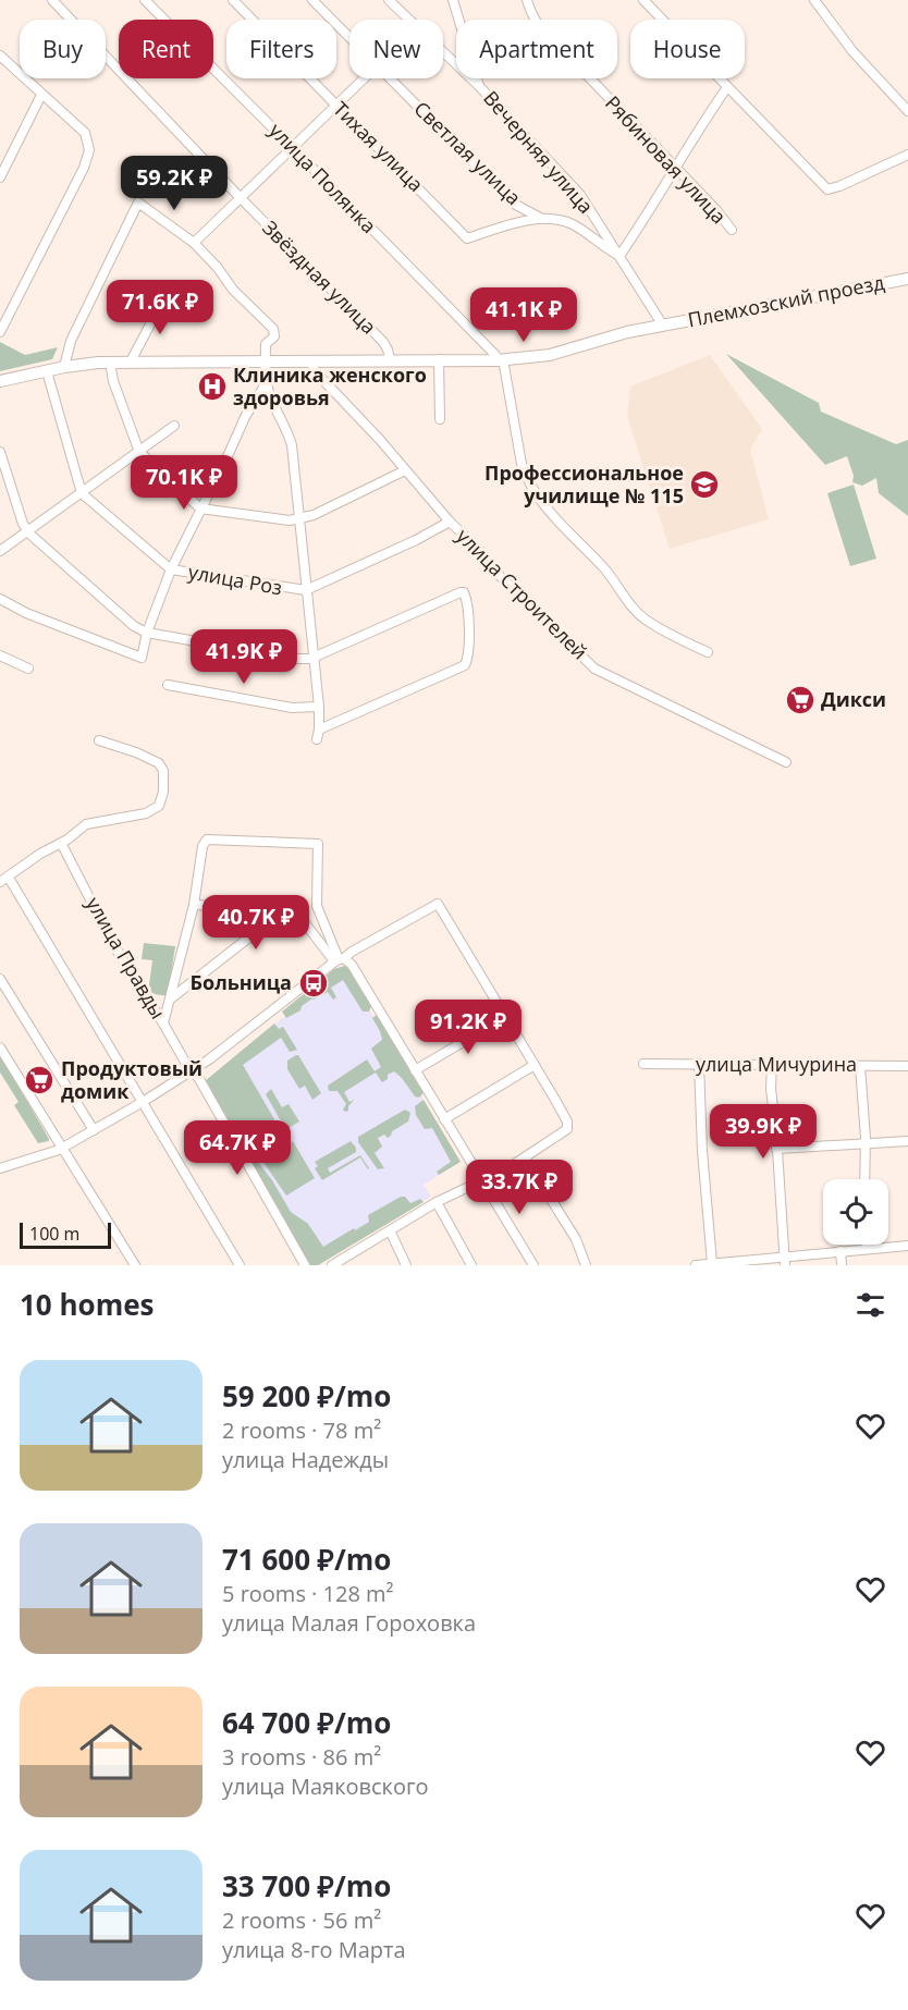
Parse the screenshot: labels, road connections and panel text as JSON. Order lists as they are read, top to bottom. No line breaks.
{"streets":{"main road":["Племхозский проезд"],"street":["Тихая улица","Вечерняя улица","Светлая улица","Рябиновая улица","улица Полянка","Звёздная улица","улица Роз","улица Строителей","улица Правды","улица Мичурина"]},"crossings":[["Тихая улица","Светлая улица"],["Вечерняя улица","Племхозский проезд"],["улица Полянка","Племхозский проезд"],["улица Роз","улица Строителей"]],"places":{"hospital":["Клиника женского здоровья"],"school or university":["Профессиональное училище № 115"],"supermarket":["Дикси","Продуктовый домик"],"bus stop":["Больница"]},"scale_bar":"100 m","page":{"chip":["Buy","Rent","Filters","New","Apartment","House"],"price":["59.2K ₽","71.6K ₽","41.1K ₽","70.1K ₽","41.9K ₽","40.7K ₽","91.2K ₽","39.9K ₽","64.7K ₽","33.7K ₽"],"scale":"100 m","heading":"10 homes","list":[{"name":"59 200 ₽/mo","note":"2 rooms · 78 m² · улица Надежды"},{"name":"71 600 ₽/mo","note":"5 rooms · 128 m² · улица Малая Гороховка"},{"name":"64 700 ₽/mo","note":"3 rooms · 86 m² · улица Маяковского"},{"name":"33 700 ₽/mo","note":"2 rooms · 56 m² · улица 8-го Марта"}]}}
